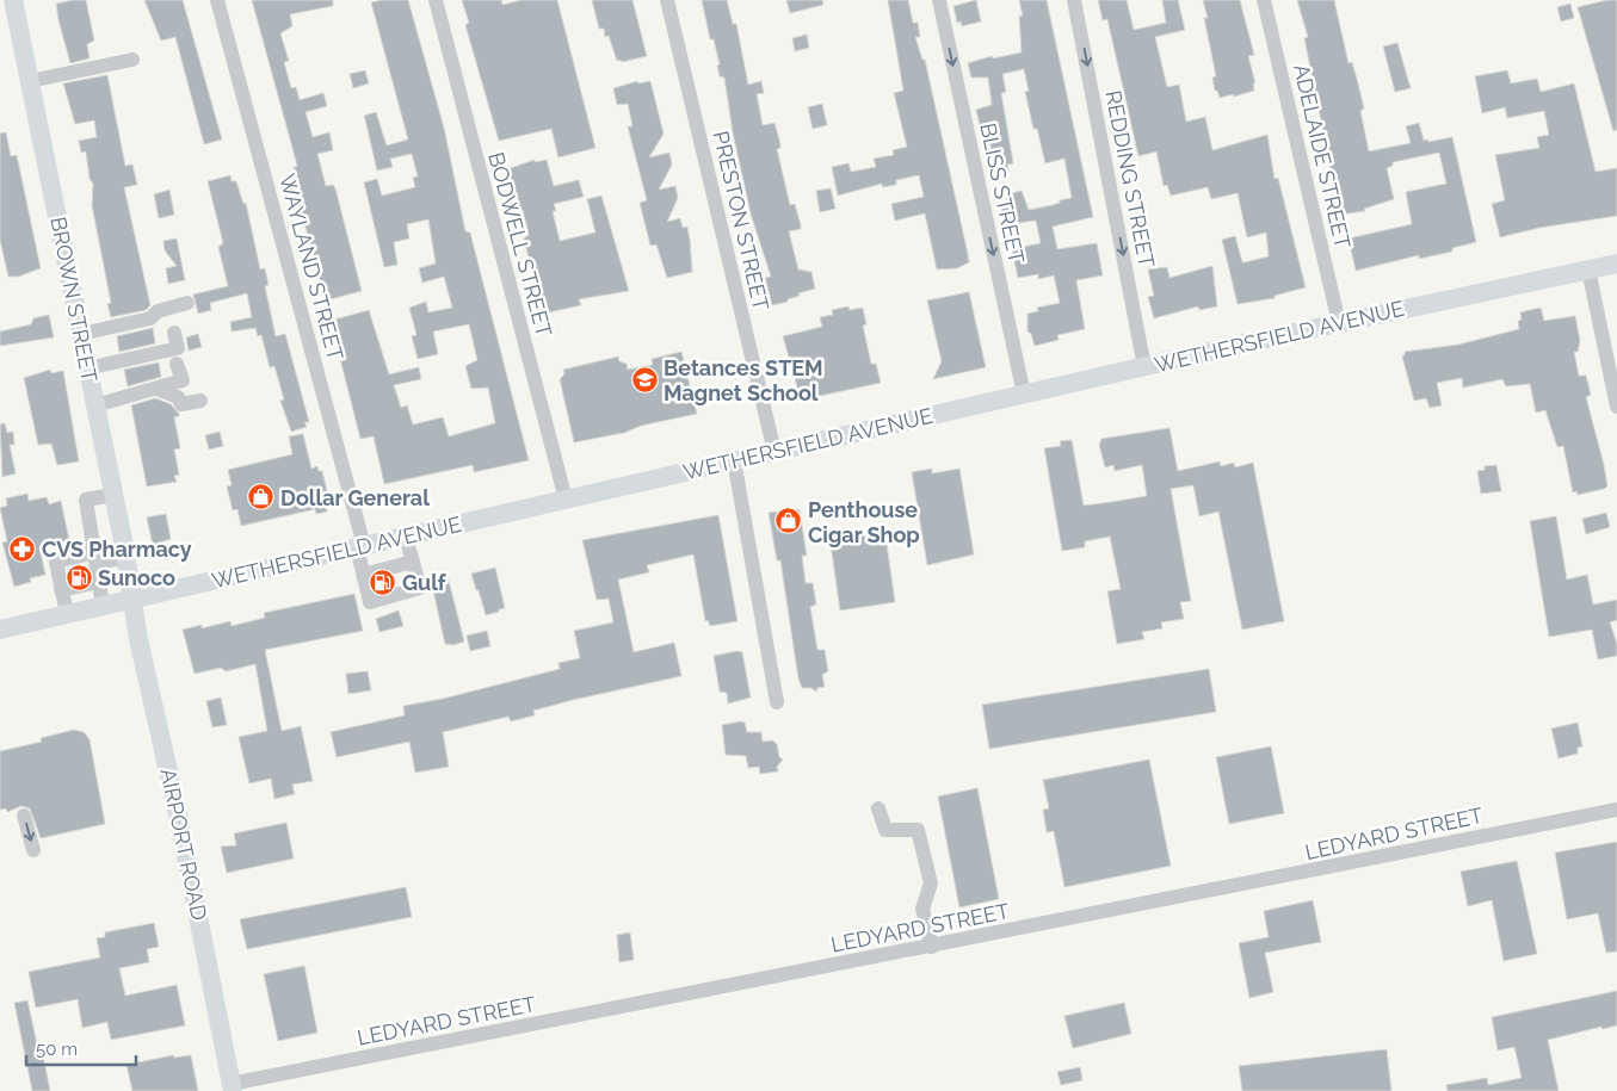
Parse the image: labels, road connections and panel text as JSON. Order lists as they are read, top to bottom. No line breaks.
{"streets":{"main road":["BROWN STREET","WETHERSFIELD AVENUE","AIRPORT ROAD"],"street":["ADELAIDE STREET","REDDING STREET","BLISS STREET","PRESTON STREET","BODWELL STREET","WAYLAND STREET","LEDYARD STREET"]},"crossings":[["ADELAIDE STREET","WETHERSFIELD AVENUE"],["REDDING STREET","WETHERSFIELD AVENUE"],["BLISS STREET","WETHERSFIELD AVENUE"],["PRESTON STREET","WETHERSFIELD AVENUE"],["BODWELL STREET","WETHERSFIELD AVENUE"],["WAYLAND STREET","WETHERSFIELD AVENUE"],["BROWN STREET","WETHERSFIELD AVENUE"],["BROWN STREET","AIRPORT ROAD"],["WETHERSFIELD AVENUE","AIRPORT ROAD"],["LEDYARD STREET","AIRPORT ROAD"]],"one_way":["REDDING STREET","BLISS STREET"],"places":{"school or university":["Betances STEM Magnet School"],"shop":["Dollar General","Penthouse Cigar Shop"],"pharmacy":["CVS Pharmacy"],"fuel station":["Sunoco","Gulf"]},"scale_bar":"50 m"}
